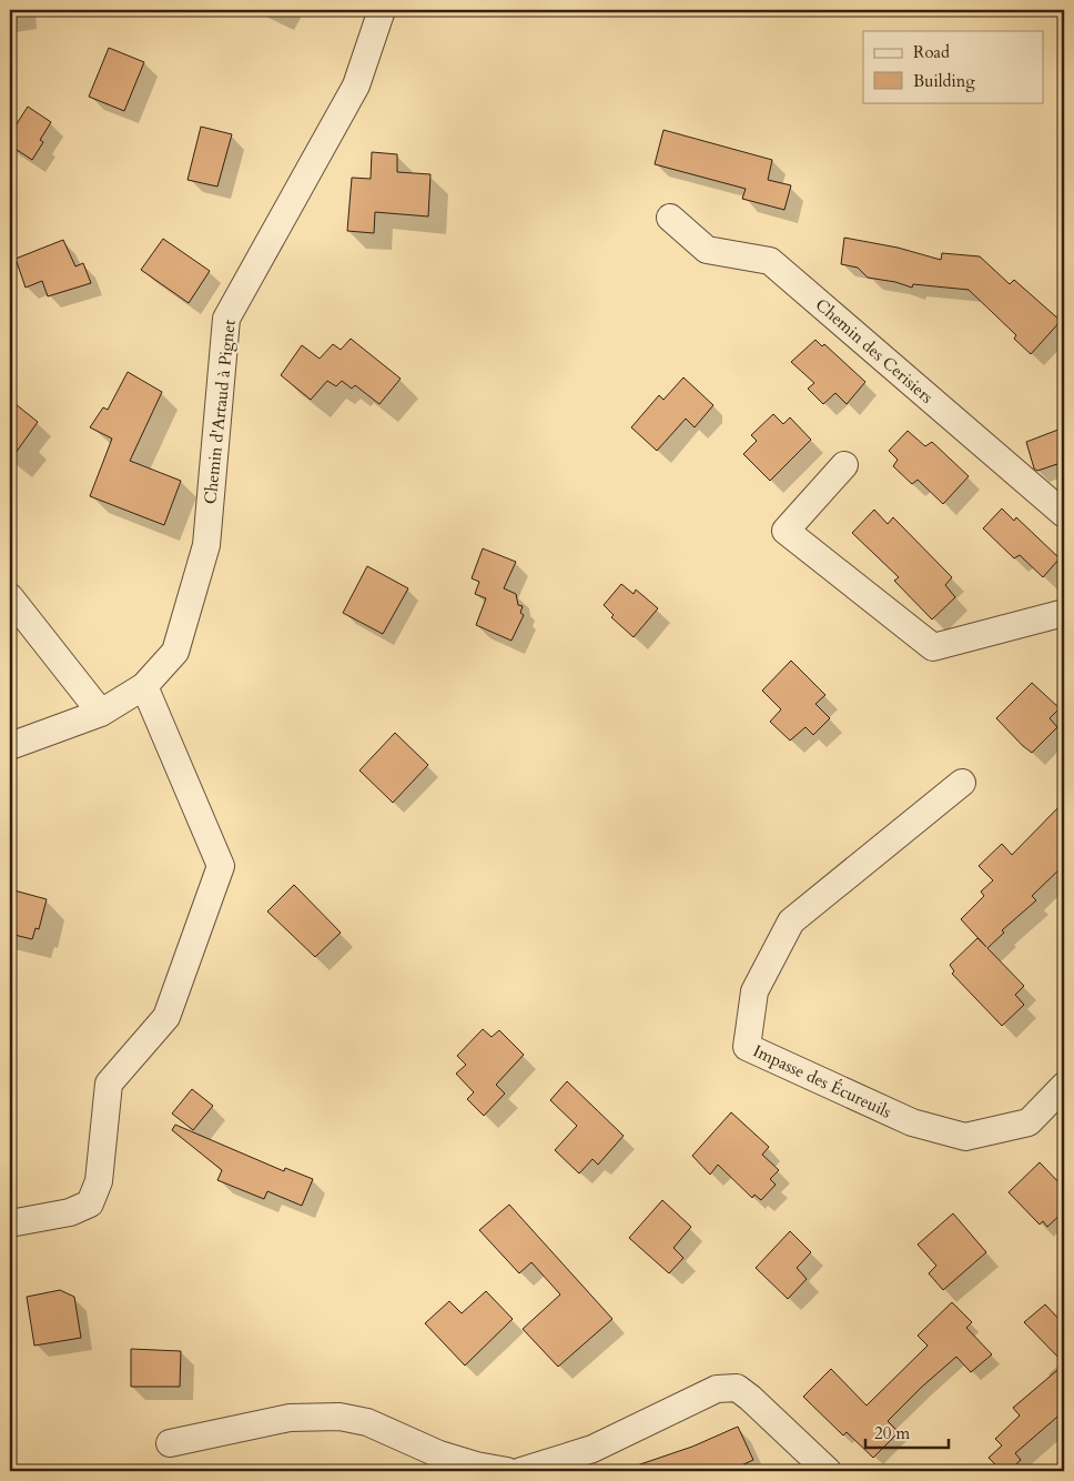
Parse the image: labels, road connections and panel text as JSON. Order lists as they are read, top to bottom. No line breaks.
{"streets":{"street":["Chemin des Cerisiers","Chemin d'Artaud à Pignet","Impasse des Écureuils"]},"legend":["Road","Building"],"scale_bar":"20 m"}
